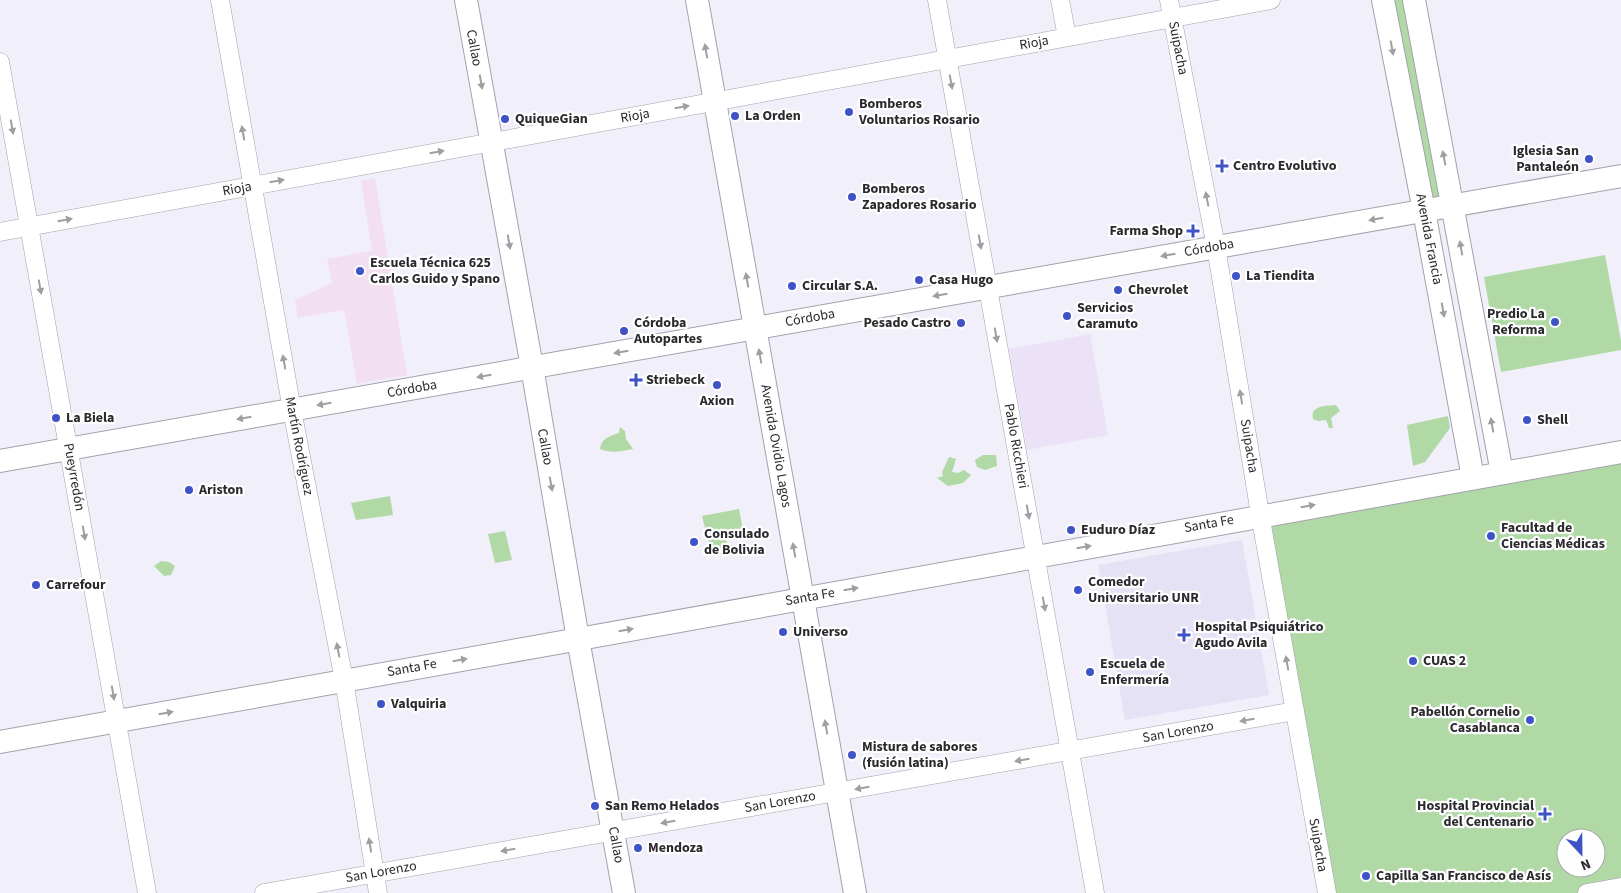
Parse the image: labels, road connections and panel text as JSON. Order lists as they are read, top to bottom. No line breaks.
{"streets":{"main road":["Callao","Avenida Francia","Córdoba","Avenida Ovidio Lagos","Santa Fe"],"street":["Rioja","Suipacha","Martín Rodríguez","Pablo Ricchieri","Pueyrredón","San Lorenzo"]},"crossings":[["Rioja","Callao"],["Rioja","Suipacha"],["Rioja","Martín Rodríguez"],["Rioja","Avenida Ovidio Lagos"],["Rioja","Pablo Ricchieri"],["Rioja","Pueyrredón"],["Callao","Córdoba"],["Callao","Santa Fe"],["Callao","San Lorenzo"],["Suipacha","Córdoba"],["Suipacha","Santa Fe"],["Suipacha","San Lorenzo"],["Avenida Francia","Córdoba"],["Avenida Francia","Santa Fe"],["Córdoba","Martín Rodríguez"],["Córdoba","Avenida Ovidio Lagos"],["Córdoba","Pablo Ricchieri"],["Córdoba","Pueyrredón"],["Martín Rodríguez","Santa Fe"],["Martín Rodríguez","San Lorenzo"],["Avenida Ovidio Lagos","Santa Fe"],["Avenida Ovidio Lagos","San Lorenzo"],["Pablo Ricchieri","Santa Fe"],["Pablo Ricchieri","San Lorenzo"],["Pueyrredón","Santa Fe"]],"one_way":["Rioja","Callao","Suipacha","Córdoba","Martín Rodríguez","Avenida Ovidio Lagos","Pablo Ricchieri","Pueyrredón","Santa Fe","San Lorenzo"],"places":{"other":["Bomberos Voluntarios Rosario","La Orden","QuiqueGian","Iglesia San Pantaleón","Bomberos Zapadores Rosario","Escuela Técnica 625 Carlos Guido y Spano","La Tiendita","Casa Hugo","Circular S.A.","Chevrolet","Servicios Caramuto","Predio La Reforma","Pesado Castro","Córdoba Autopartes","Axion","La Biela","Shell","Ariston","Euduro Díaz","Facultad de Ciencias Médicas","Consulado de Bolivia","Carrefour","Comedor Universitario UNR","Universo","CUAS 2","Escuela de Enfermería","Valquiria","Pabellón Cornelio Casablanca","Mistura de sabores (fusión latina)","San Remo Helados","Mendoza","Capilla San Francisco de Asís"],"health":["Centro Evolutivo","Farma Shop","Striebeck","Hospital Psiquiátrico Agudo Avila","Hospital Provincial del Centenario"]},"north":"bottom"}
